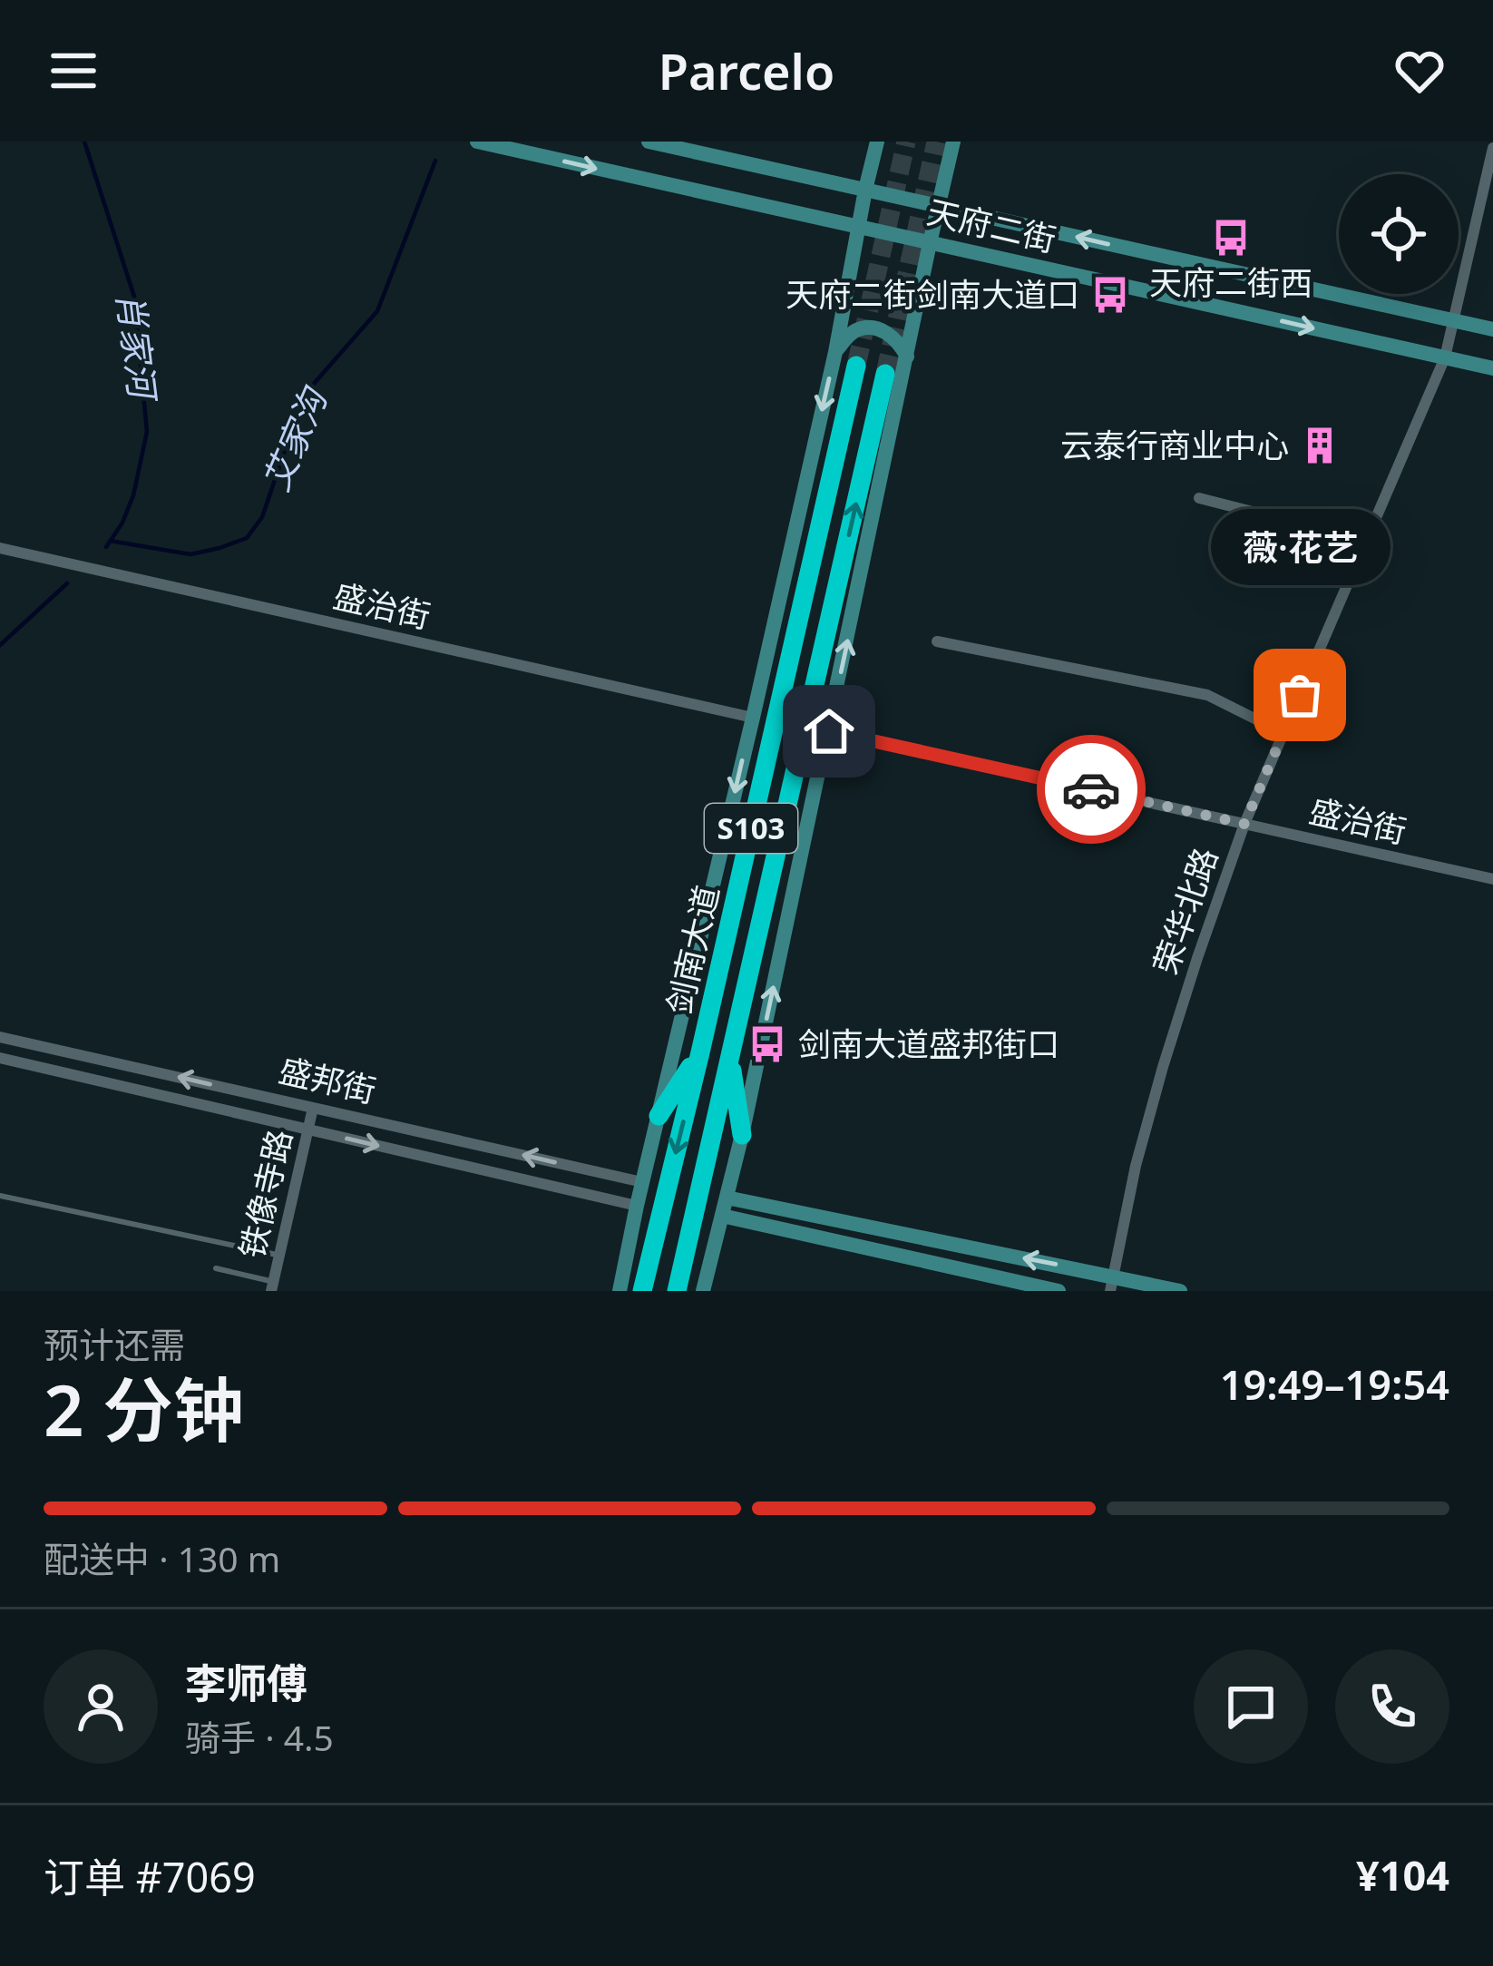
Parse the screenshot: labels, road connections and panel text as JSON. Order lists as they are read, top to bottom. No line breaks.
{"streets":{"highway":["S103","剑南大道"],"main road":["天府二街"],"street":["盛治街","荣华北路","盛邦街","铁像寺路"]},"crossings":[["天府二街","荣华北路"],["盛治街","荣华北路"],["盛邦街","铁像寺路"]],"water":["肖家河","艾家沟"],"places":{"bus stop":["天府二街西","天府二街剑南大道口","剑南大道盛邦街口"],"building":["云泰行商业中心"],"other":["薇·花艺"]},"page":{"header":"Parcelo","bubble":"薇·花艺","heading":["2 分钟","预计还需","19:49–19:54"],"panel":["李师傅","骑手 · 4.5","订单 #7069","¥104"],"bar":"配送中 · 130 m"}}
